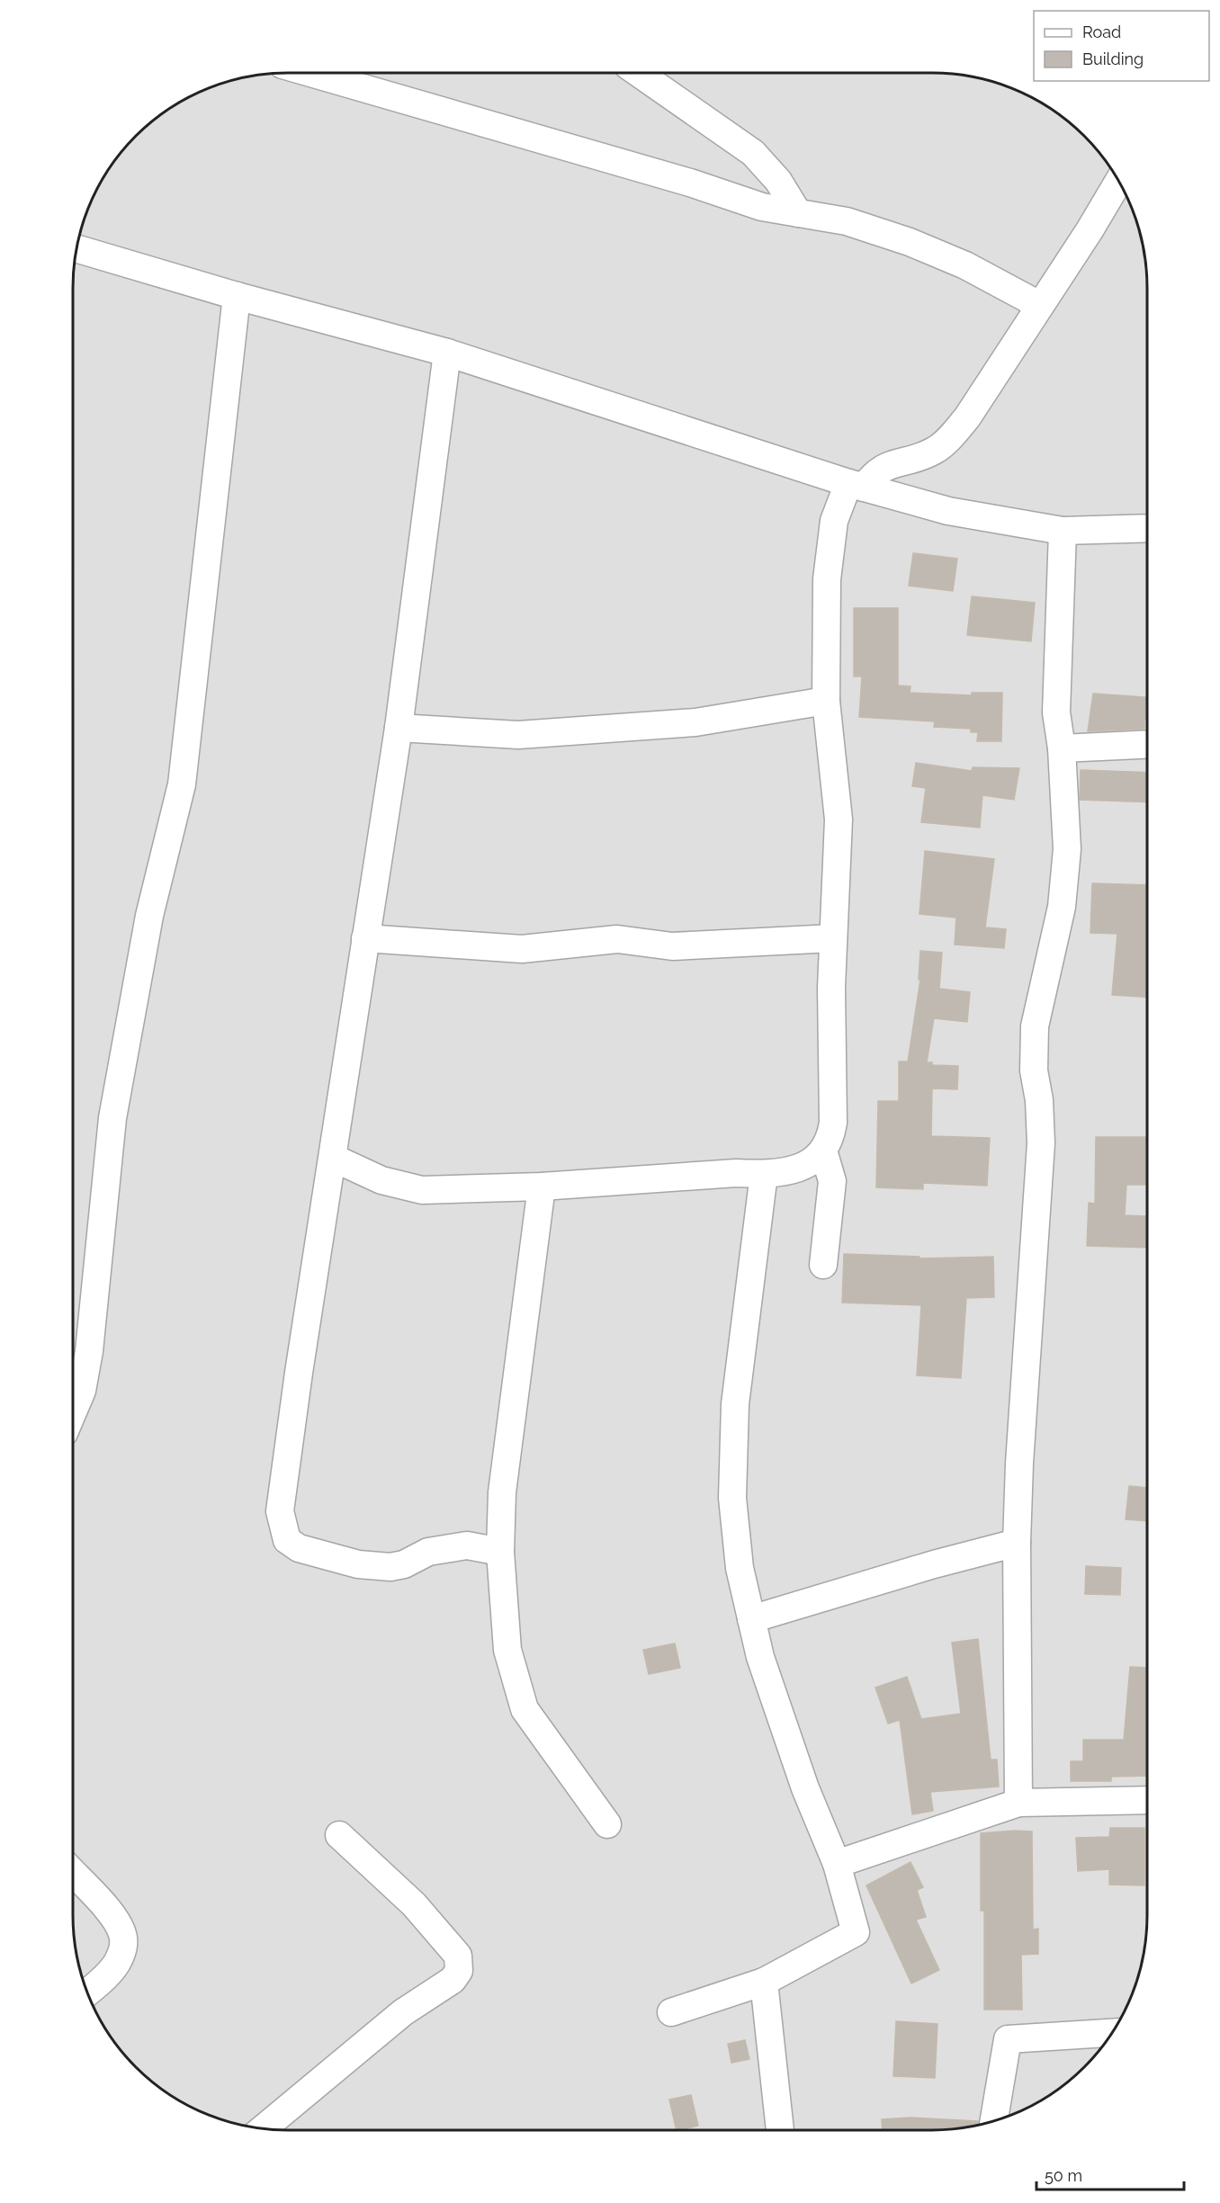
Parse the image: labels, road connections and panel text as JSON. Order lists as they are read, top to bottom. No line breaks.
{"legend":["Road","Building"],"scale_bar":"50 m"}
